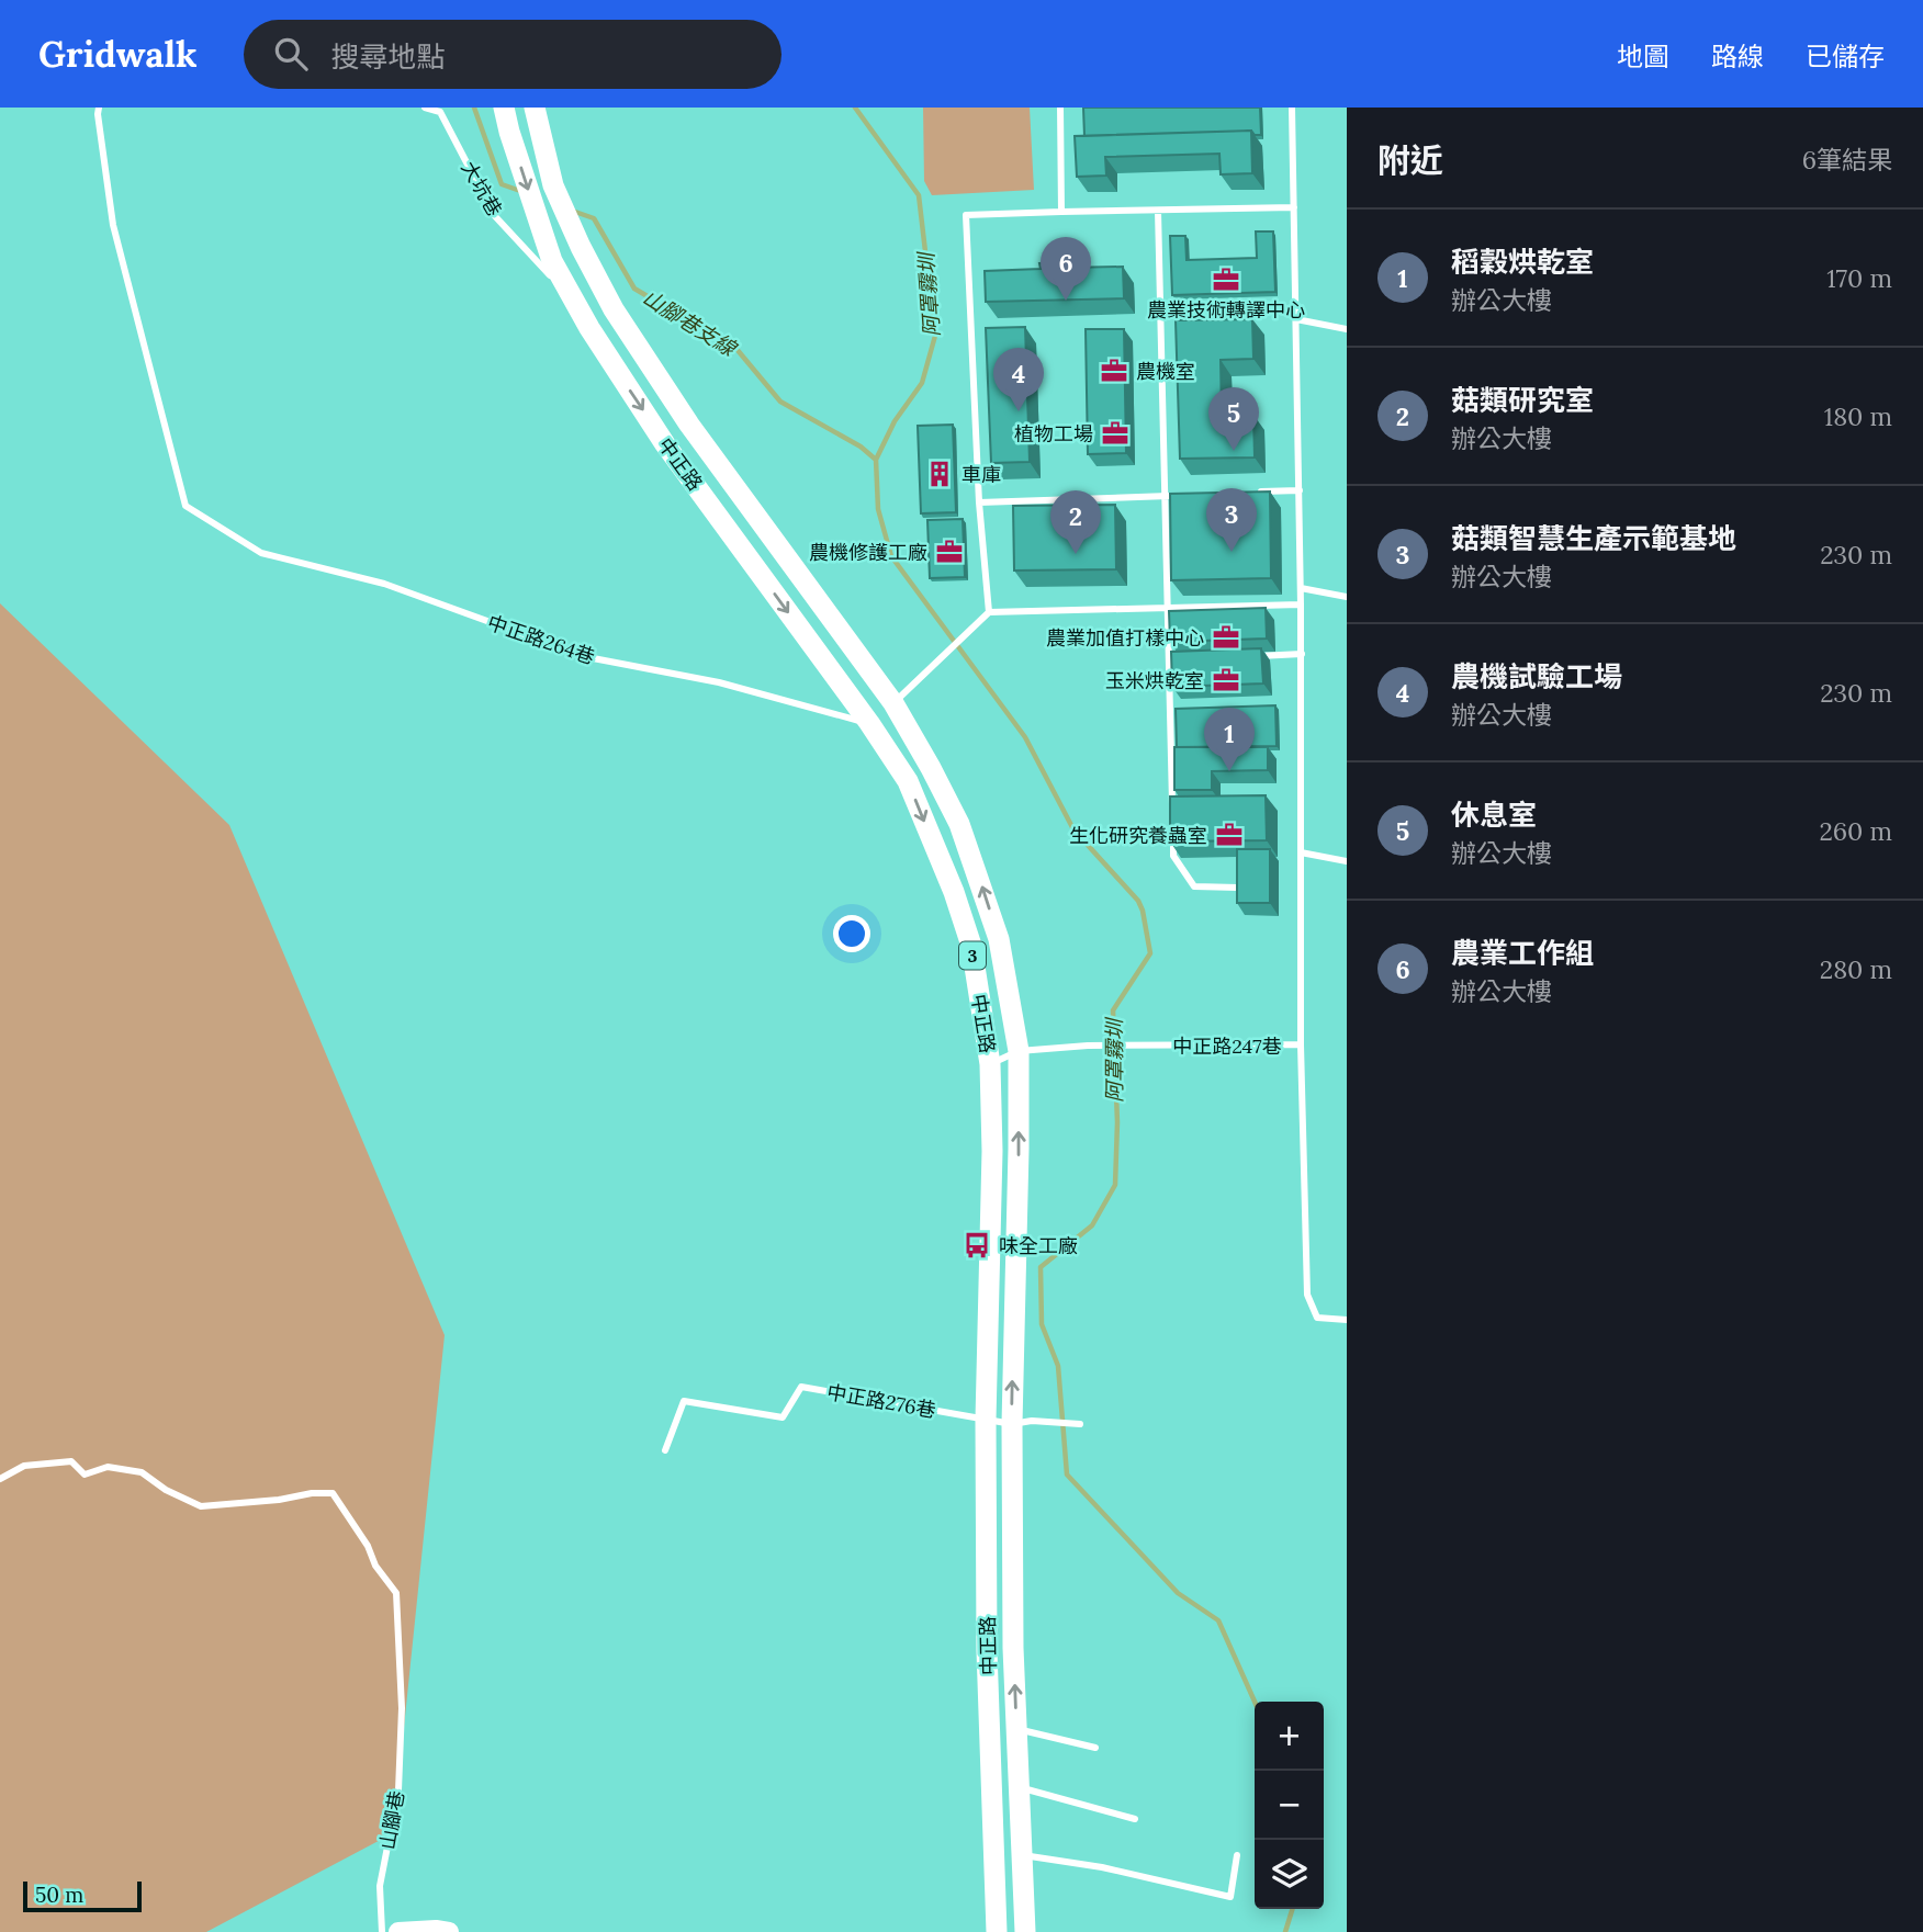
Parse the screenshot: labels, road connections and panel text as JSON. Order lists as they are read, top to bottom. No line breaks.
{"streets":{"main road":["中正路","3"],"lane":["大坑巷","中正路264巷","中正路247巷","中正路276巷","山腳巷"]},"crossings":[["大坑巷","中正路"],["中正路","中正路264巷"],["中正路","中正路247巷"],["中正路","中正路276巷"]],"water":["阿罩霧圳","山腳巷支線"],"places":{"office":["農業技術轉譯中心","農機室","植物工場","農機修護工廠","農業加值打樣中心","玉米烘乾室","生化研究養蟲室"],"building":["車庫"],"bus stop":["味全工廠"]},"scale_bar":"50 m","page":{"header":"Gridwalk","search":"搜尋地點","nav":["地圖","路線","已儲存"],"heading":["附近","6筆結果"],"list":[{"mark":"1","name":"稻穀烘乾室","note":"辦公大樓","value":"170 m"},{"mark":"2","name":"菇類研究室","note":"辦公大樓","value":"180 m"},{"mark":"3","name":"菇類智慧生產示範基地","note":"辦公大樓","value":"230 m"},{"mark":"4","name":"農機試驗工場","note":"辦公大樓","value":"230 m"},{"mark":"5","name":"休息室","note":"辦公大樓","value":"260 m"},{"mark":"6","name":"農業工作組","note":"辦公大樓","value":"280 m"}],"pins":["6","4","5","3","2","1"],"map_buttons":["+","−"],"scale":"50 m"}}
